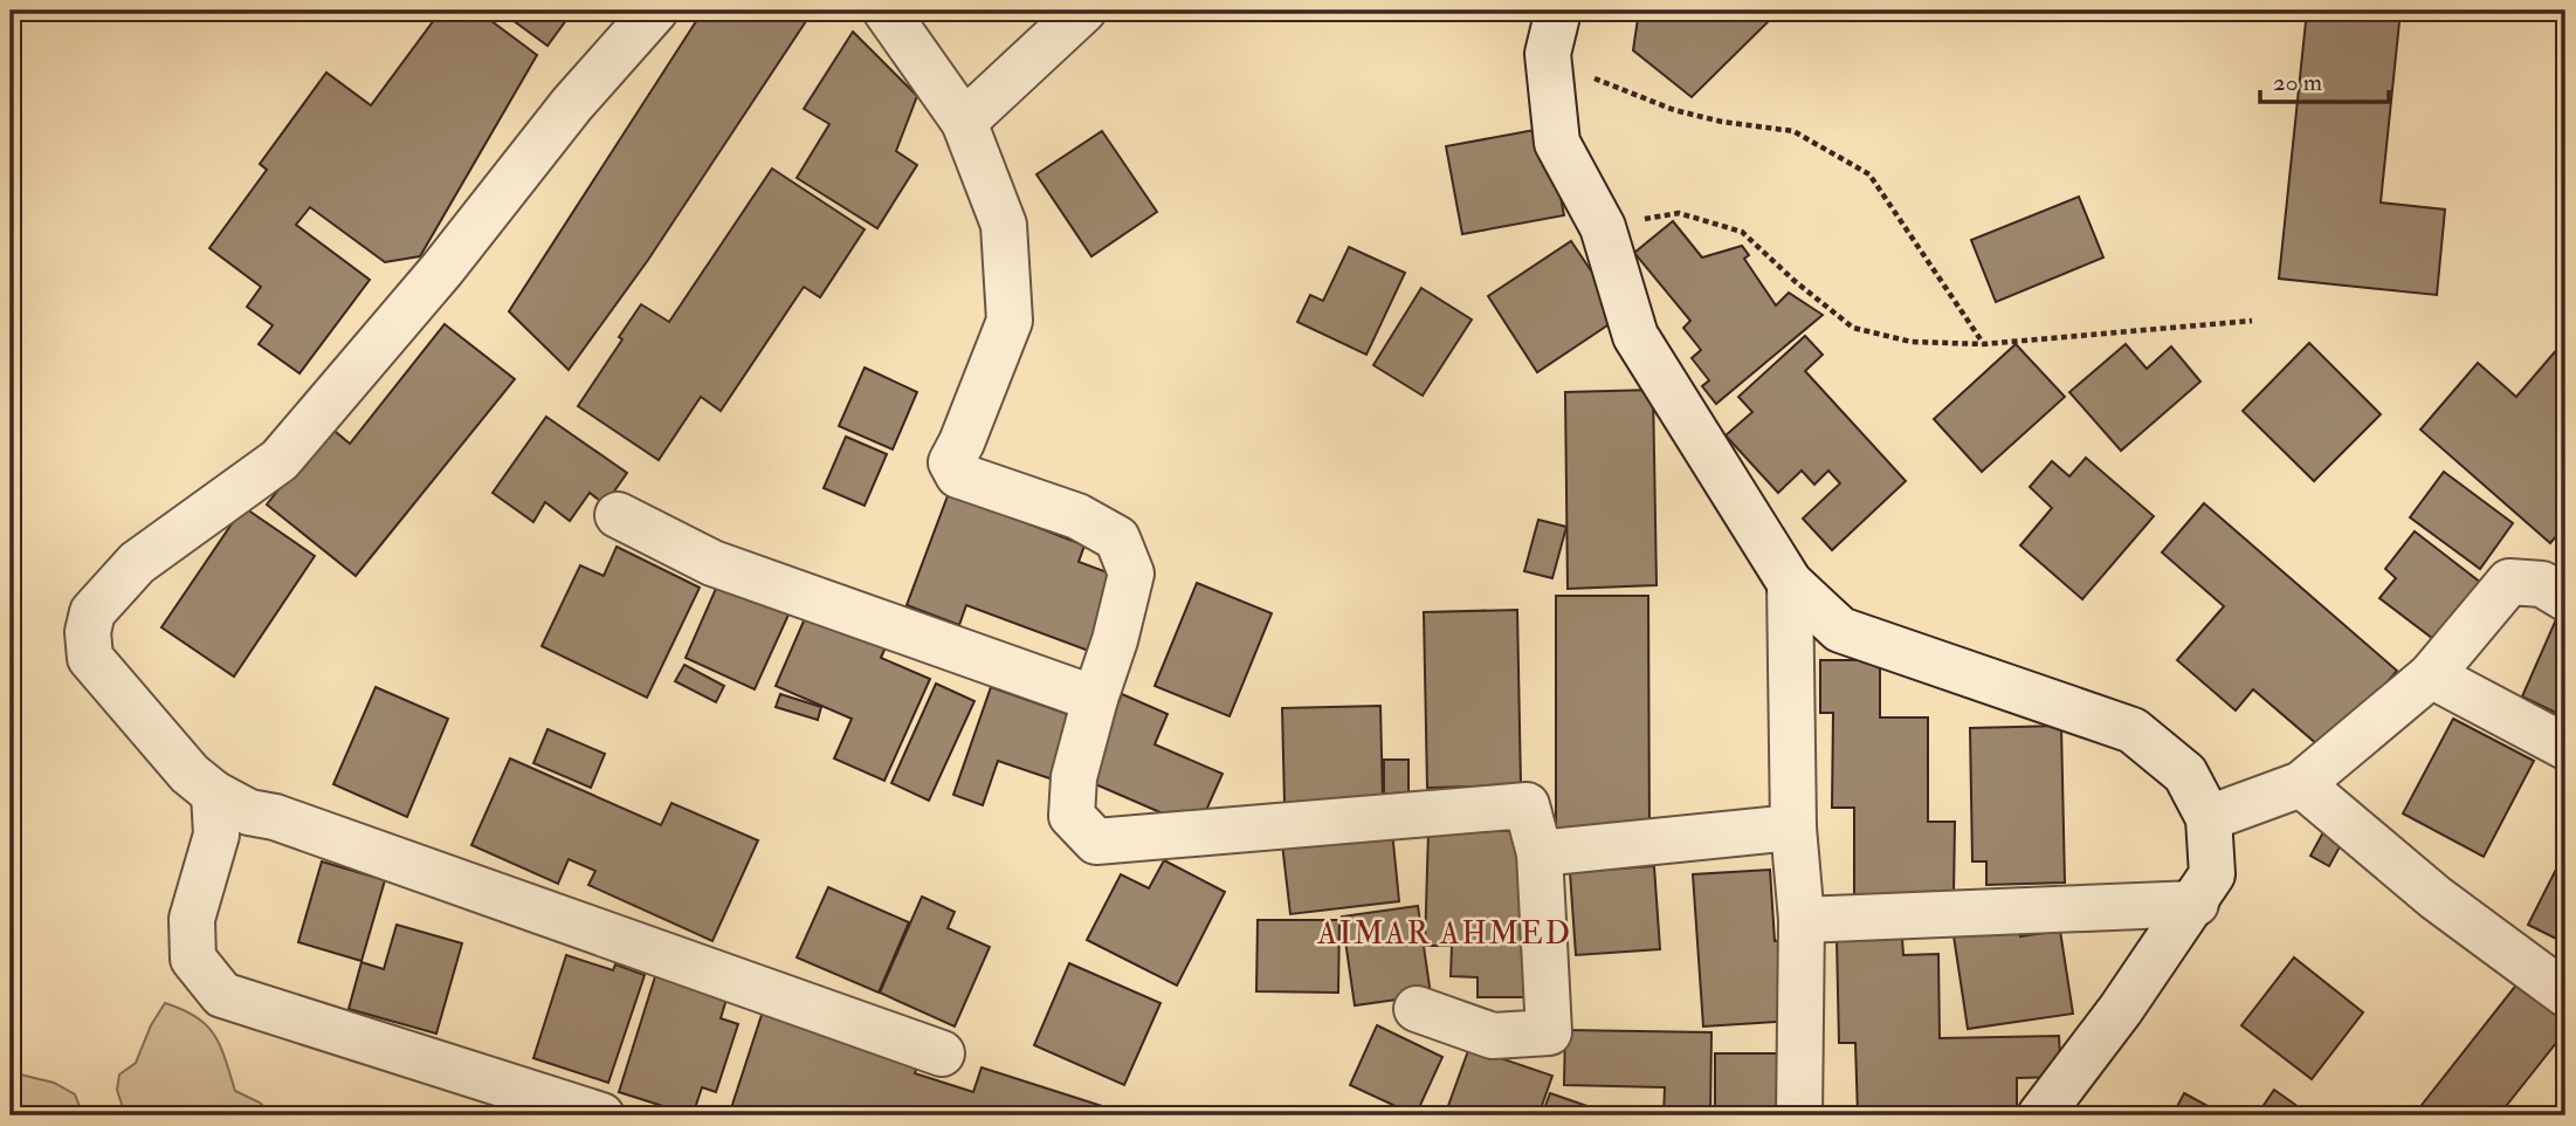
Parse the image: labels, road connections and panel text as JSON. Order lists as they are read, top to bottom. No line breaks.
{"districts":["AIMAR AHMED"],"scale_bar":"20 m"}
